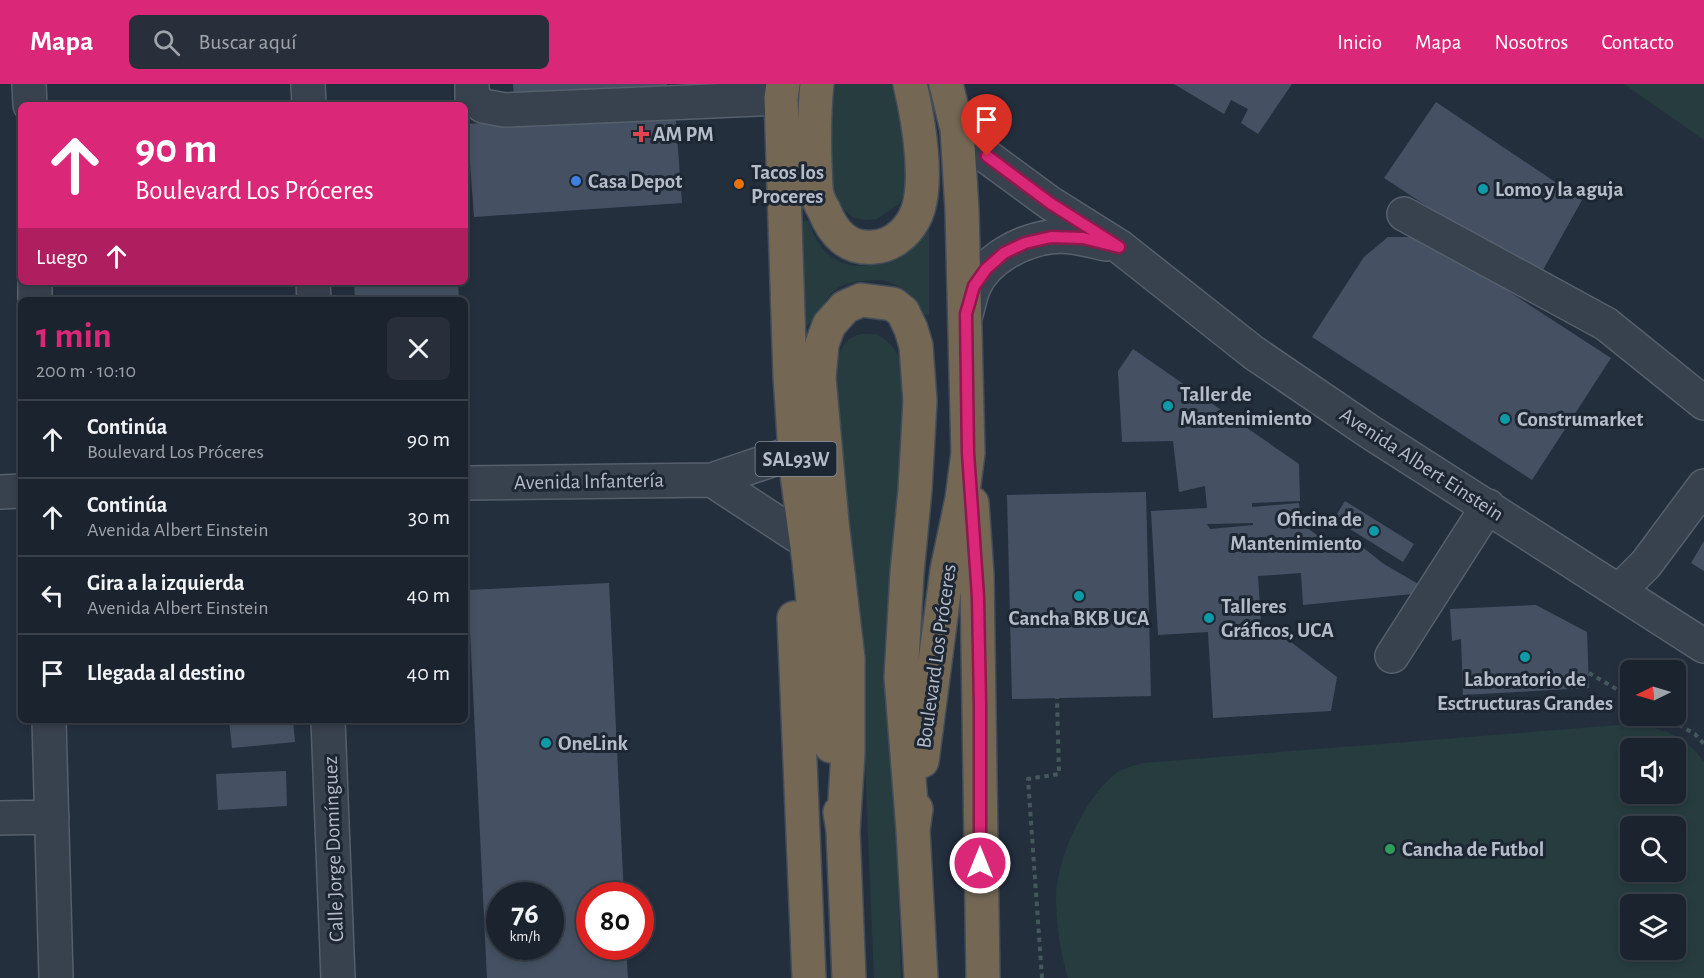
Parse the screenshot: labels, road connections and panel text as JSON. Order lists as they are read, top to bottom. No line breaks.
{"streets":{"highway":["SAL93W","Boulevard Los Próceres"],"street":["Avenida Albert Einstein","Avenida Infantería","Calle Jorge Domínguez"]},"crossings":[["SAL93W","Avenida Infantería"],["Avenida Albert Einstein","Boulevard Los Próceres"]],"places":{"health":["AM PM"],"other":["Casa Depot","Tacos los Proceres","Lomo y la aguja","Taller de Mantenimiento","Construmarket","Oficina de Mantenimiento","Cancha BKB UCA","Talleres Gráficos, UCA","Laboratorio de Esctructuras Grandes","OneLink","Cancha de Futbol"]},"north":"left","page":{"header":"Mapa","search":"Buscar aquí","nav":["Inicio","Mapa","Nosotros","Contacto"],"turn":["90 m","Boulevard Los Próceres"],"then":"Luego","heading":["1 min","200 m · 10:10"],"list":[{"name":"Continúa","note":"Boulevard Los Próceres","value":"90 m"},{"name":"Continúa","note":"Avenida Albert Einstein","value":"30 m"},{"name":"Gira a la izquierda","note":"Avenida Albert Einstein","value":"40 m"},{"name":"Llegada al destino","value":"40 m"}],"speed":"76 km/h","limit":"80"}}
